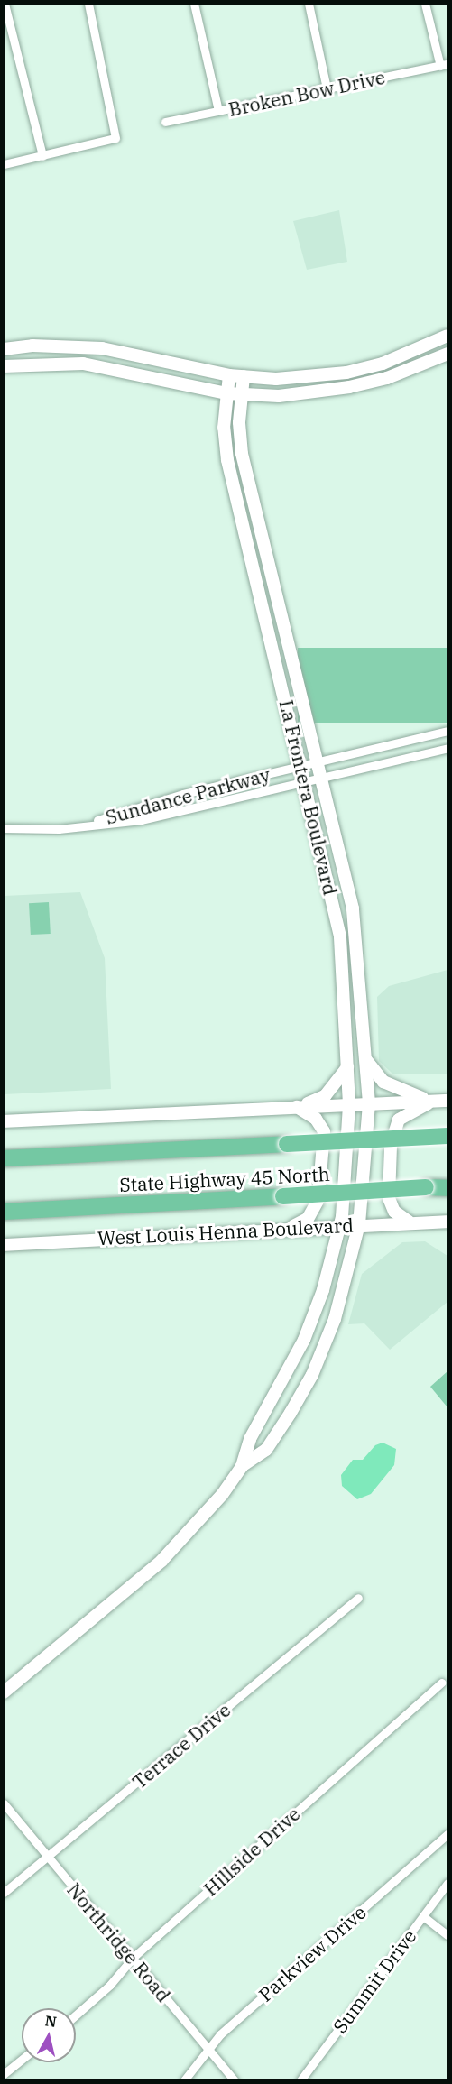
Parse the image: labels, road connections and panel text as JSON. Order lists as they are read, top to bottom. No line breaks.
{"streets":{"highway":["State Highway 45 North"],"main road":["La Frontera Boulevard","West Louis Henna Boulevard"],"street":["Broken Bow Drive","Sundance Parkway","Terrace Drive","Hillside Drive","Northridge Road","Parkview Drive","Summit Drive"]},"crossings":[["Sundance Parkway","La Frontera Boulevard"],["La Frontera Boulevard","West Louis Henna Boulevard"],["Terrace Drive","Northridge Road"],["Hillside Drive","Northridge Road"],["Northridge Road","Parkview Drive"]],"north":"top"}
